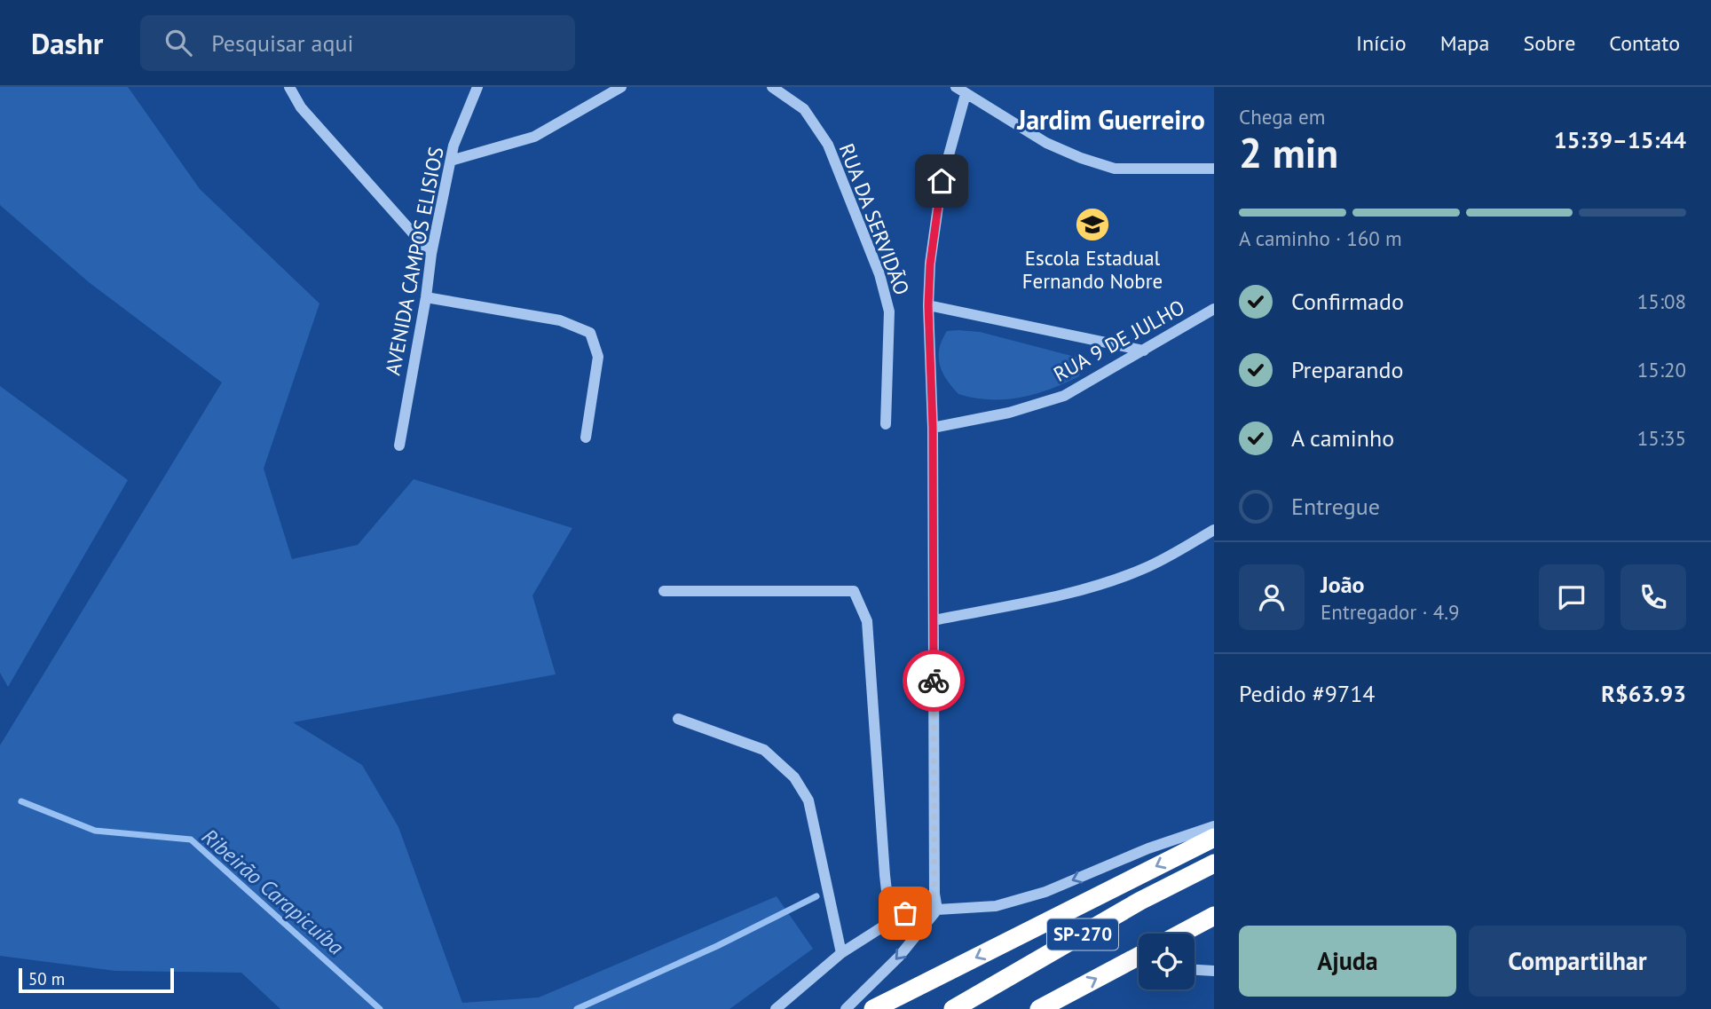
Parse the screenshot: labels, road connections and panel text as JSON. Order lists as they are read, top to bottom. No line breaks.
{"streets":{"highway":["SP-270"],"street":["RUA DA SERVIDÃO","AVENIDA CAMPOS ELISIOS","RUA 9 DE JULHO"]},"districts":["Jardim Guerreiro"],"water":["Ribeirão Carapicuíba"],"places":{"school or university":["Escola Estadual Fernando Nobre"]},"scale_bar":"50 m","page":{"header":"Dashr","search":"Pesquisar aqui","nav":["Início","Mapa","Sobre","Contato"],"heading":["2 min","Chega em","15:39–15:44"],"panel":["João","Entregador · 4.9","Pedido #9714","R$63.93"],"bar":"A caminho · 160 m","list":[["Confirmado","15:08"],["Preparando","15:20"],["A caminho","15:35"],"Entregue"],"buttons":["Ajuda","Compartilhar"],"scale":"50 m"}}
